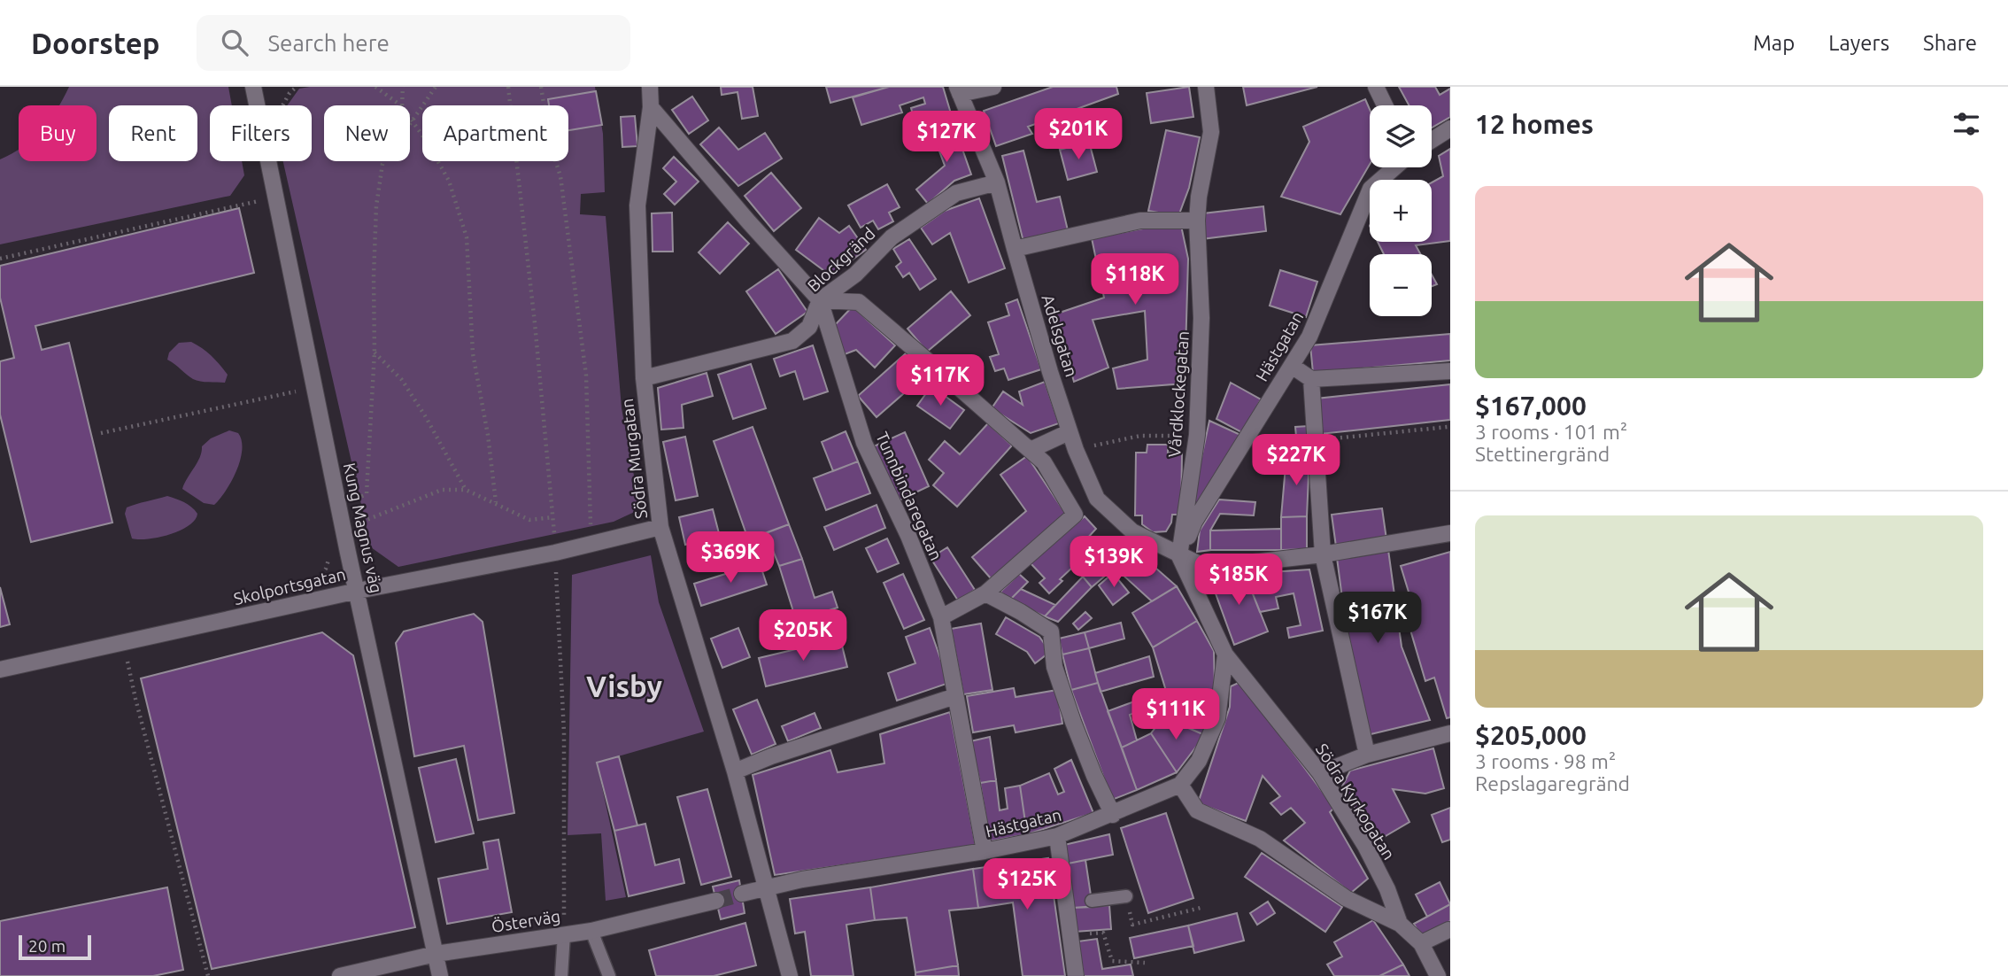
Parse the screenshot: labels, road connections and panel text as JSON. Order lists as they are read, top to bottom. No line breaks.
{"streets":{"street":["Blockgränd","Adelsgatan","Hästgatan","Vårdklockegatan","Södra Murgatan","Tunnbindaregatan","Kung Magnus väg","Skolportsgatan","Södra Kyrkogatan","Österväg"]},"crossings":[["Blockgränd","Adelsgatan"],["Blockgränd","Södra Murgatan"],["Blockgränd","Tunnbindaregatan"],["Adelsgatan","Hästgatan"],["Adelsgatan","Vårdklockegatan"],["Adelsgatan","Södra Kyrkogatan"],["Hästgatan","Vårdklockegatan"],["Hästgatan","Södra Murgatan"],["Hästgatan","Tunnbindaregatan"],["Hästgatan","Södra Kyrkogatan"],["Vårdklockegatan","Södra Kyrkogatan"],["Södra Murgatan","Tunnbindaregatan"],["Södra Murgatan","Skolportsgatan"],["Kung Magnus väg","Skolportsgatan"],["Kung Magnus väg","Österväg"]],"districts":["Visby"],"scale_bar":"20 m","page":{"header":"Doorstep","search":"Search here","nav":["Map","Layers","Share"],"heading":"12 homes","map_buttons":["+","−"],"chip":["Buy","Rent","Filters","New","Apartment"],"price":["$201K","$127K","$118K","$117K","$227K","$369K","$139K","$185K","$167K","$205K","$111K","$125K"],"list":[{"name":"$167,000","note":"3 rooms · 101 m² · Stettinergränd"},{"name":"$205,000","note":"3 rooms · 98 m² · Repslagaregränd"}],"scale":"20 m"}}
